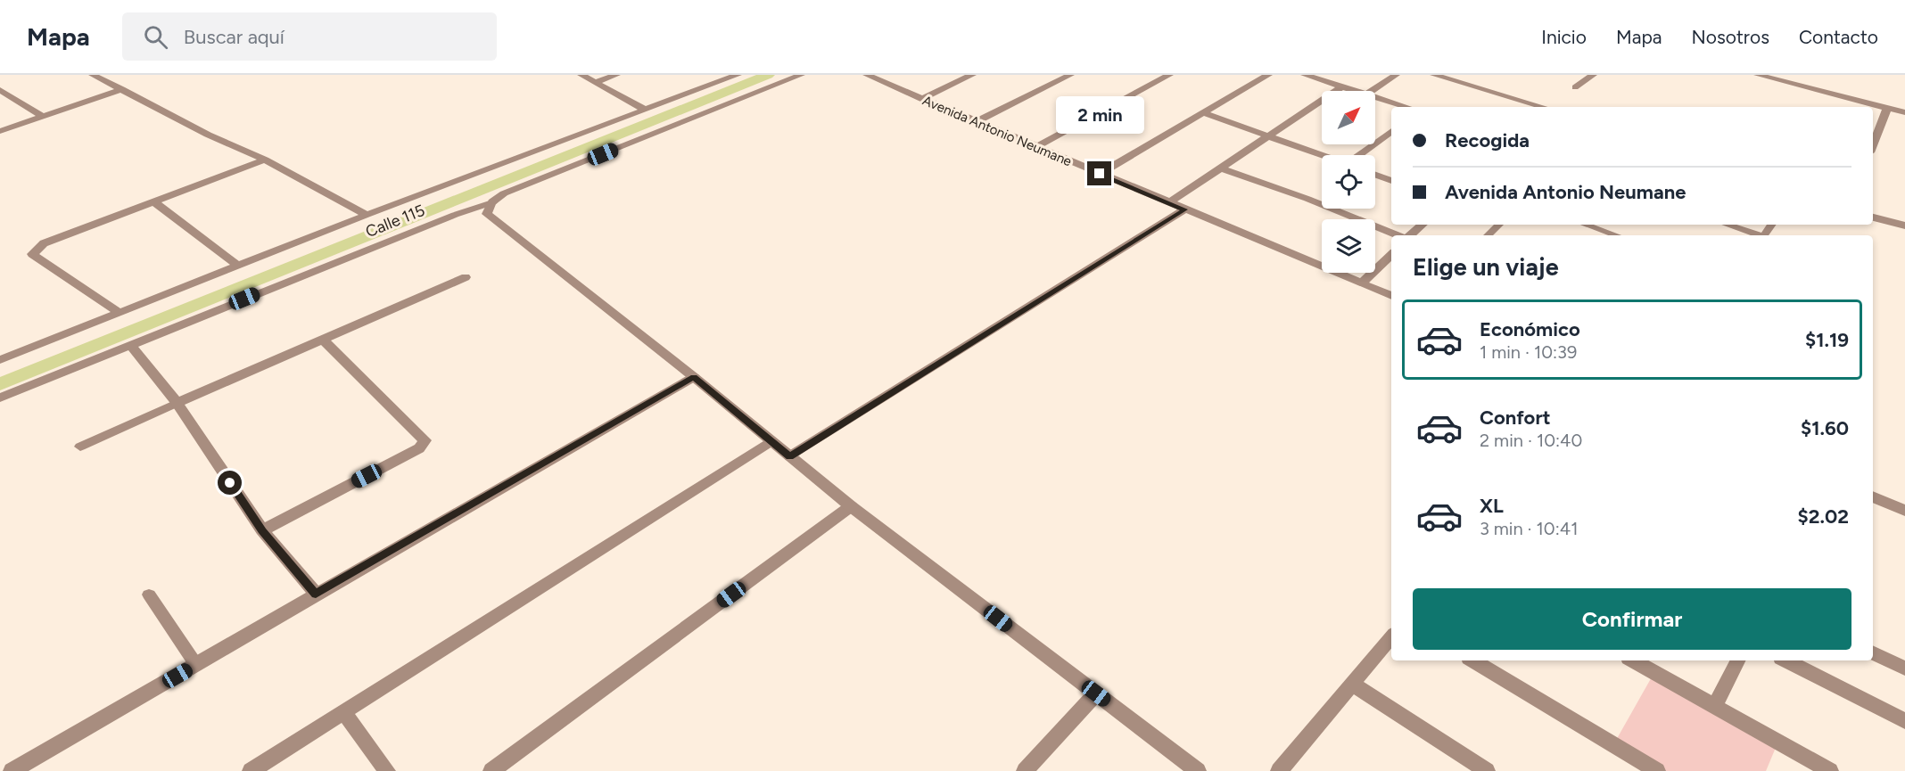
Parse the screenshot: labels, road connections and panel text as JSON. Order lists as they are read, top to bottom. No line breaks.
{"streets":{"street":["Avenida Antonio Neumane","Calle 115"]},"north":"top right","page":{"header":"Mapa","search":"Buscar aquí","nav":["Inicio","Mapa","Nosotros","Contacto"],"bubble":"2 min","banner":["Recogida","Avenida Antonio Neumane"],"heading":"Elige un viaje","list":[{"name":"Económico","note":"1 min · 10:39","value":"$1.19"},{"name":"Confort","note":"2 min · 10:40","value":"$1.60"},{"name":"XL","note":"3 min · 10:41","value":"$2.02"}],"buttons":"Confirmar"}}
